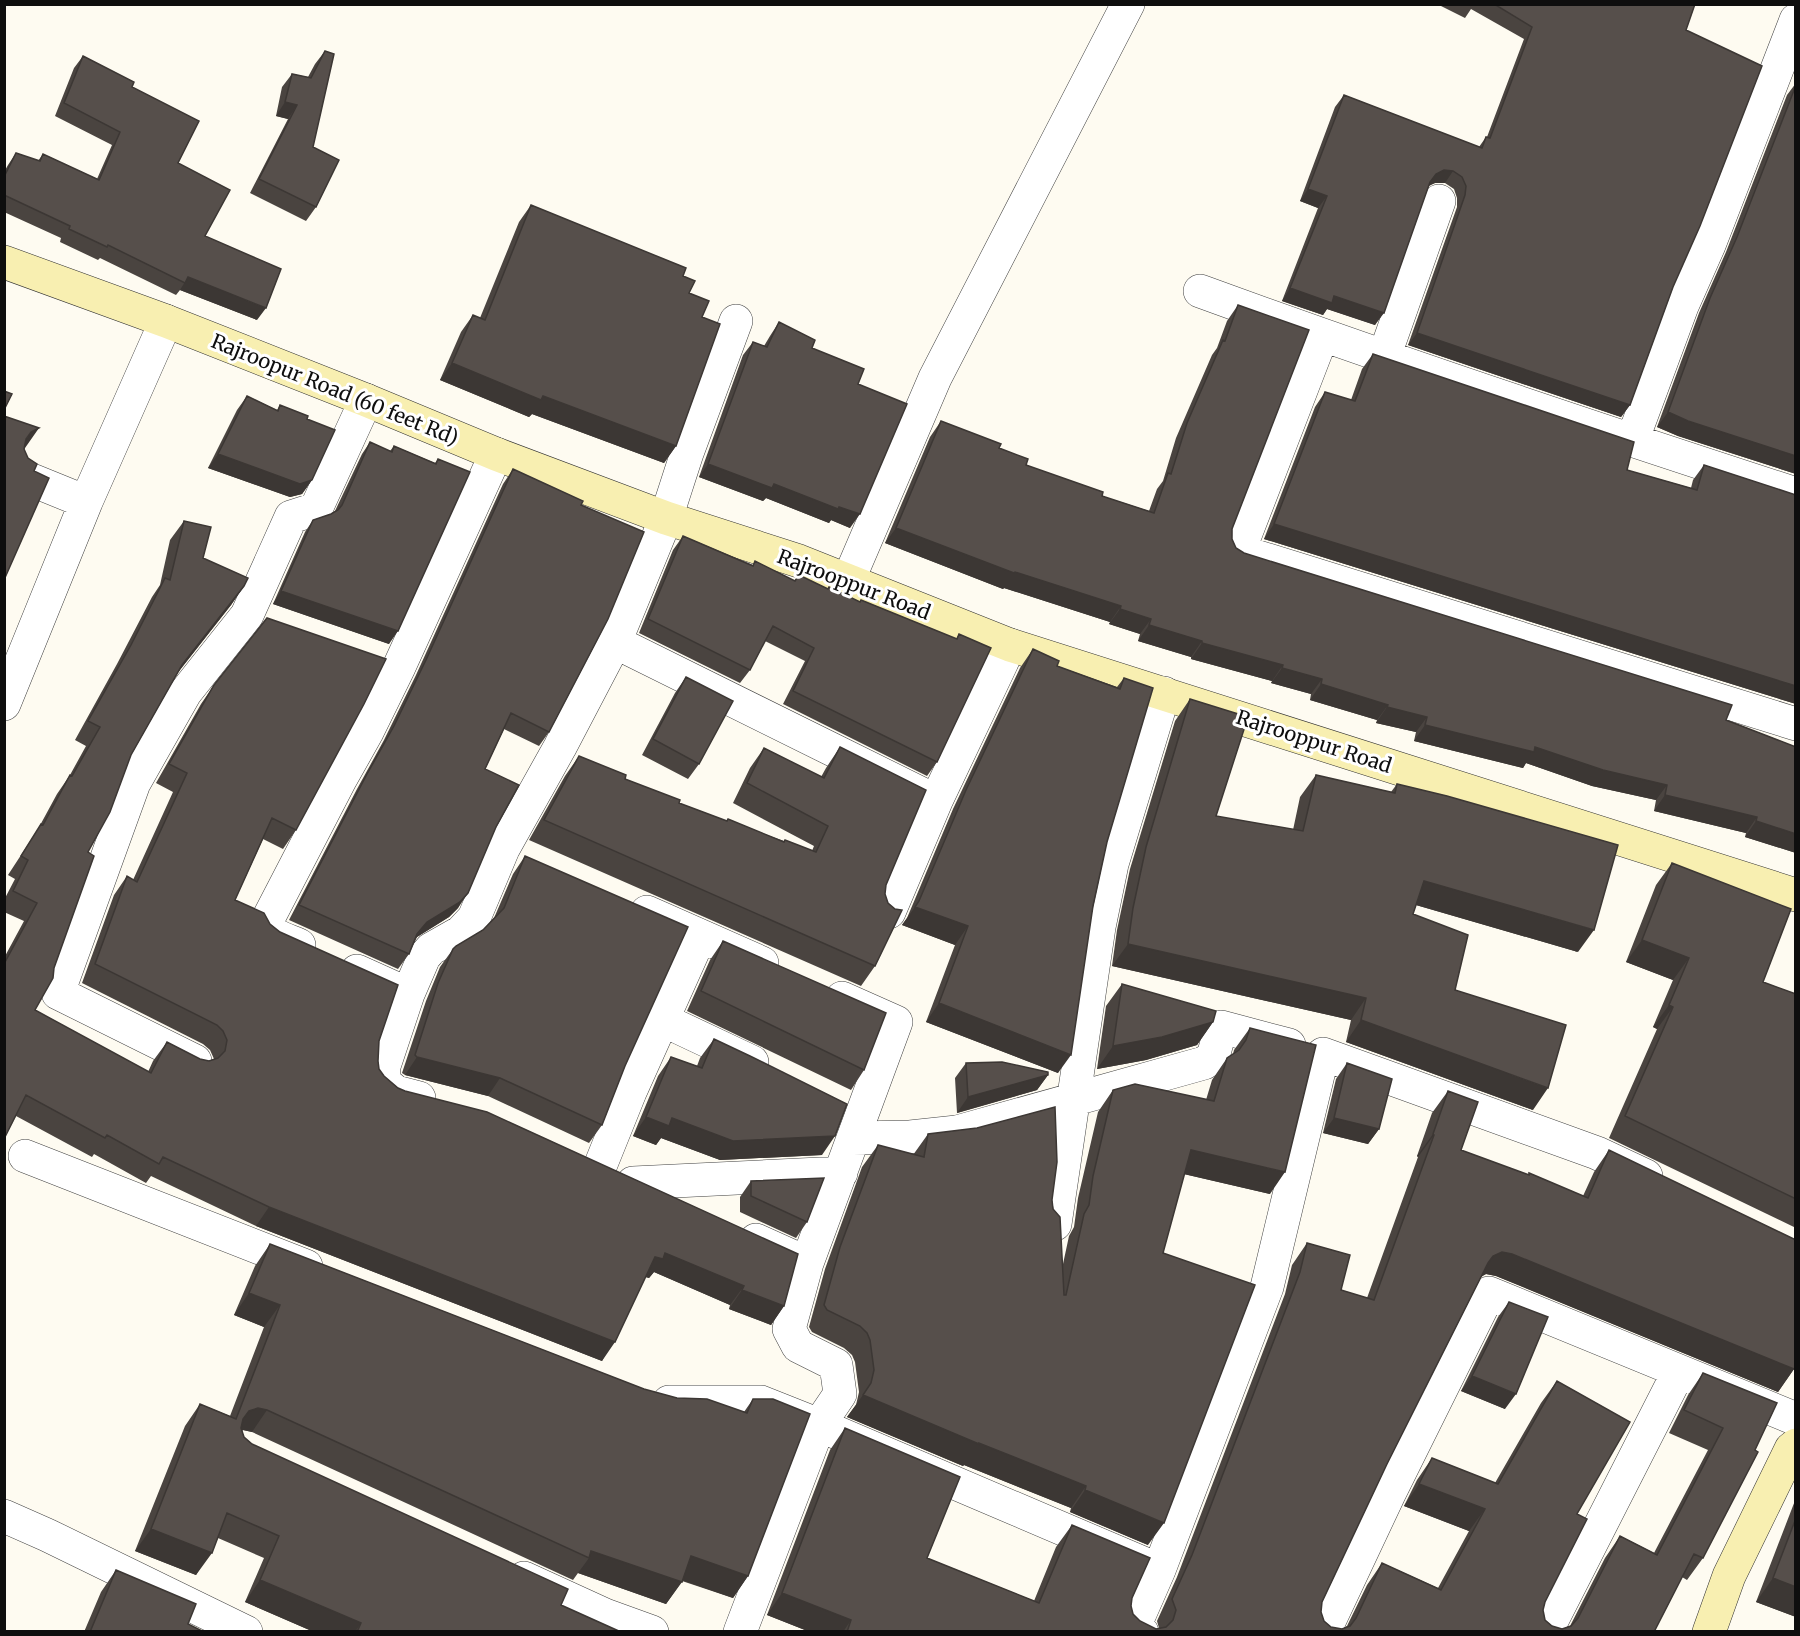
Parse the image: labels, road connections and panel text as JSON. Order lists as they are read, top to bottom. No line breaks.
{"streets":{"main road":["Rajroopur Road (60 feet Rd)","Rajrooppur Road"]},"crossings":[["Rajroopur Road (60 feet Rd)","Rajrooppur Road"]]}
